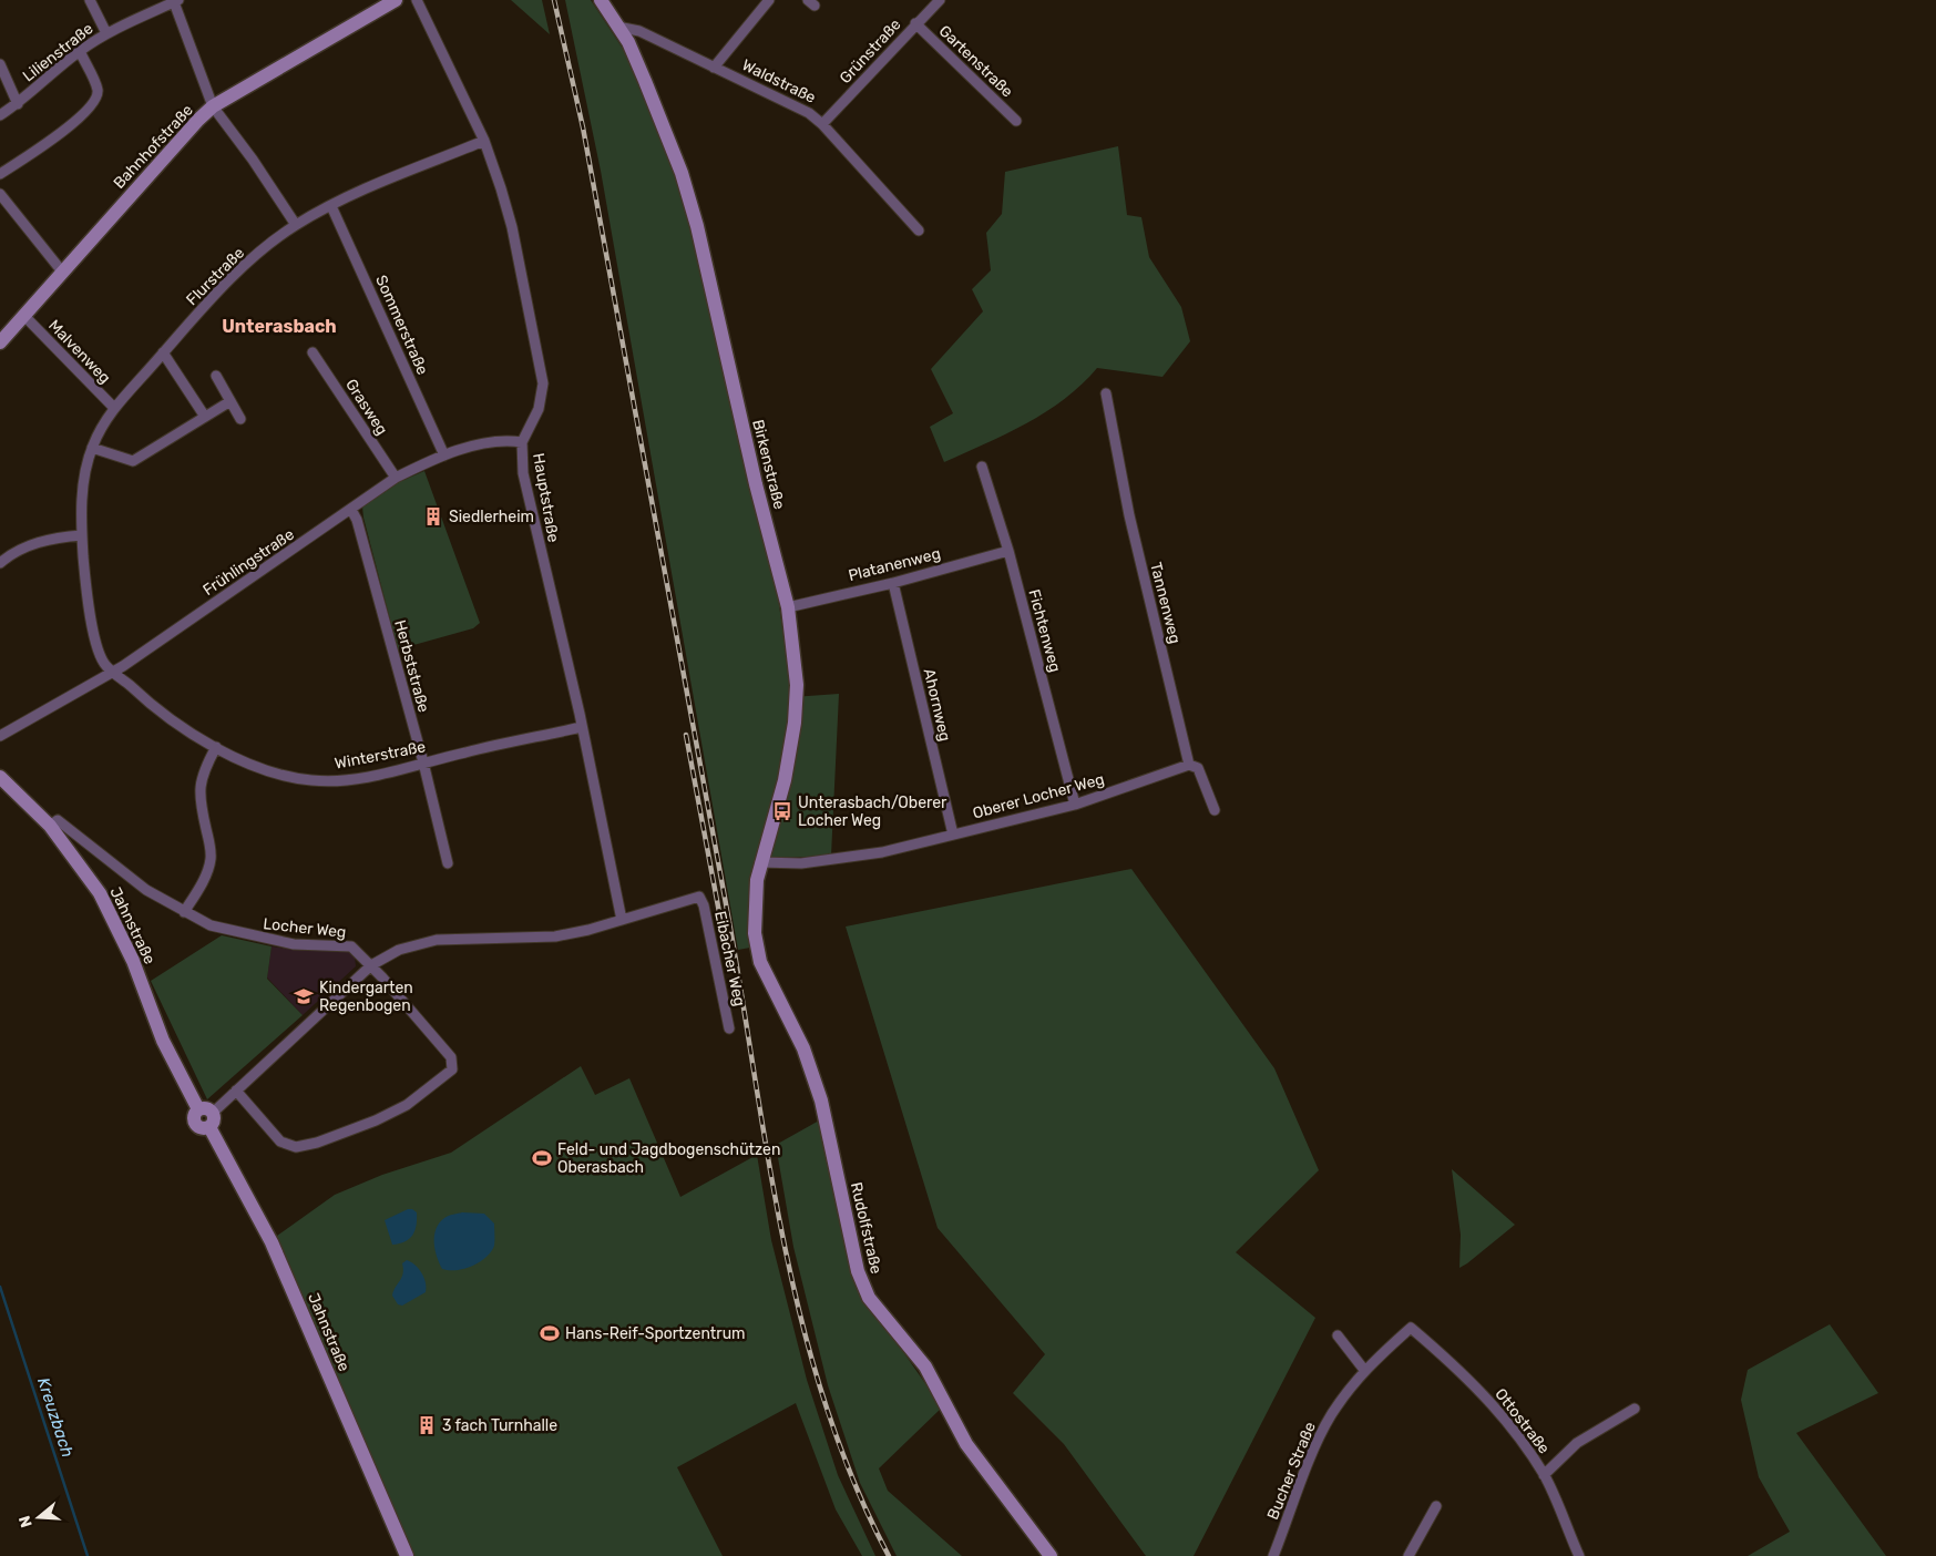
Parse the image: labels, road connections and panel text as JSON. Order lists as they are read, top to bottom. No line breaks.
{"streets":{"street":["Grünstraße","Lilienstraße","Gartenstraße","Waldstraße","Bahnhofstraße","Flurstraße","Sommerstraße","Malvenweg","Grasweg","Birkenstraße","Hauptstraße","Frühlingstraße","Platanenweg","Tannenweg","Fichtenweg","Herbststraße","Ahornweg","Winterstraße","Oberer Locher Weg","Jahnstraße","Locher Weg","Eibacher Weg","Rudolfstraße","Ottostraße","Bucher Straße"]},"crossings":[["Grünstraße","Gartenstraße"],["Grünstraße","Waldstraße"],["Waldstraße","Birkenstraße"],["Bahnhofstraße","Malvenweg"],["Flurstraße","Sommerstraße"],["Flurstraße","Malvenweg"],["Flurstraße","Hauptstraße"],["Flurstraße","Frühlingstraße"],["Flurstraße","Winterstraße"],["Sommerstraße","Frühlingstraße"],["Grasweg","Frühlingstraße"],["Birkenstraße","Platanenweg"],["Birkenstraße","Oberer Locher Weg"],["Birkenstraße","Rudolfstraße"],["Hauptstraße","Frühlingstraße"],["Hauptstraße","Winterstraße"],["Hauptstraße","Eibacher Weg"],["Frühlingstraße","Herbststraße"],["Frühlingstraße","Winterstraße"],["Platanenweg","Fichtenweg"],["Platanenweg","Ahornweg"],["Tannenweg","Oberer Locher Weg"],["Fichtenweg","Oberer Locher Weg"],["Herbststraße","Winterstraße"],["Ahornweg","Oberer Locher Weg"],["Oberer Locher Weg","Rudolfstraße"],["Jahnstraße","Locher Weg"],["Ottostraße","Bucher Straße"]],"districts":["Unterasbach"],"water":["Kreuzbach"],"places":{"building":["Siedlerheim","3 fach Turnhalle"],"bus stop":["Unterasbach/Oberer Locher Weg"],"school or university":["Kindergarten Regenbogen"],"sports":["Feld- und Jagdbogenschützen Oberasbach","Hans-Reif-Sportzentrum"]},"north":"left"}
